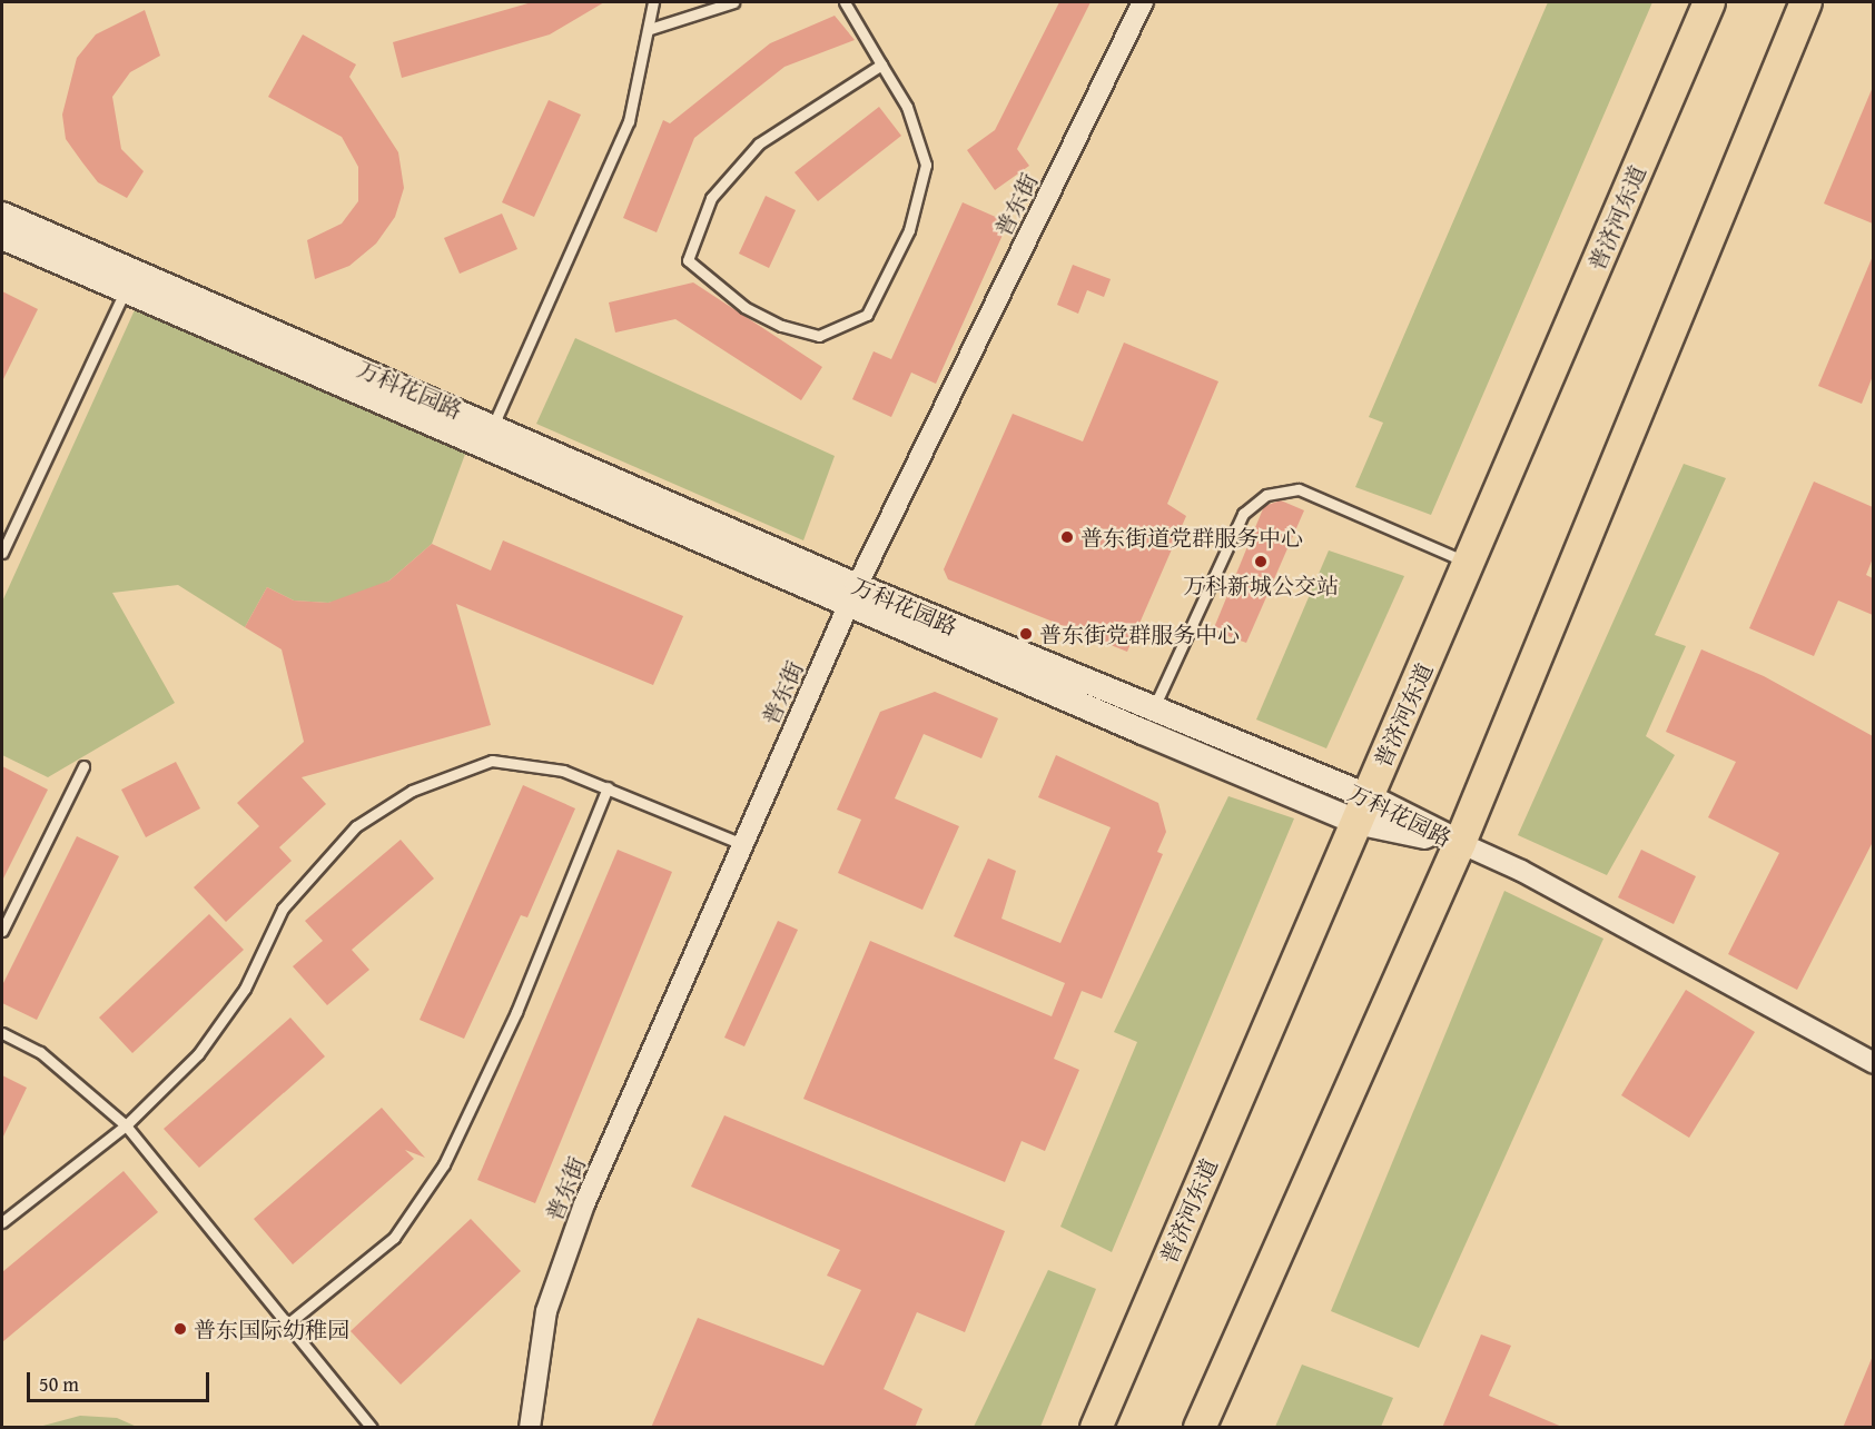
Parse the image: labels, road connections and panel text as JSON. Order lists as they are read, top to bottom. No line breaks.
{"streets":{"main road":["普济河东道"],"street":["普东街","万科花园路"]},"crossings":[["普东街","万科花园路"],["普济河东道","万科花园路"]],"places":["普东街道党群服务中心","万科新城公交站","普东街党群服务中心","普东国际幼稚园"],"scale_bar":"50 m"}
